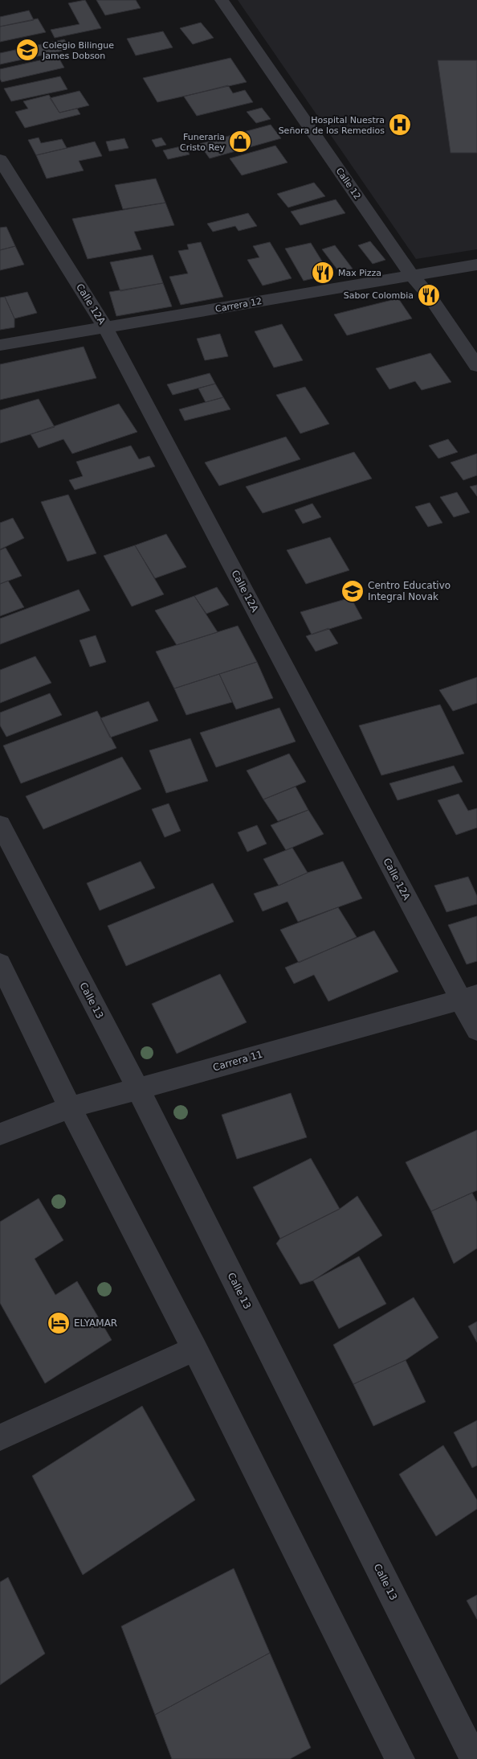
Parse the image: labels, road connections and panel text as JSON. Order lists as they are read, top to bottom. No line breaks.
{"streets":{"street":["Calle 12","Calle 12A","Carrera 12","Calle 13","Carrera 11"]},"crossings":[["Calle 12","Carrera 12"],["Calle 12A","Carrera 12"],["Calle 12A","Carrera 11"],["Calle 13","Carrera 11"]],"places":{"school or university":["Colegio Bilingue James Dobson","Centro Educativo Integral Novak"],"hospital":["Hospital Nuestra Señora de los Remedios"],"shop":["Funeraria Cristo Rey"],"restaurant":["Max Pizza","Sabor Colombia"],"hotel":["ELYAMAR"]}}
